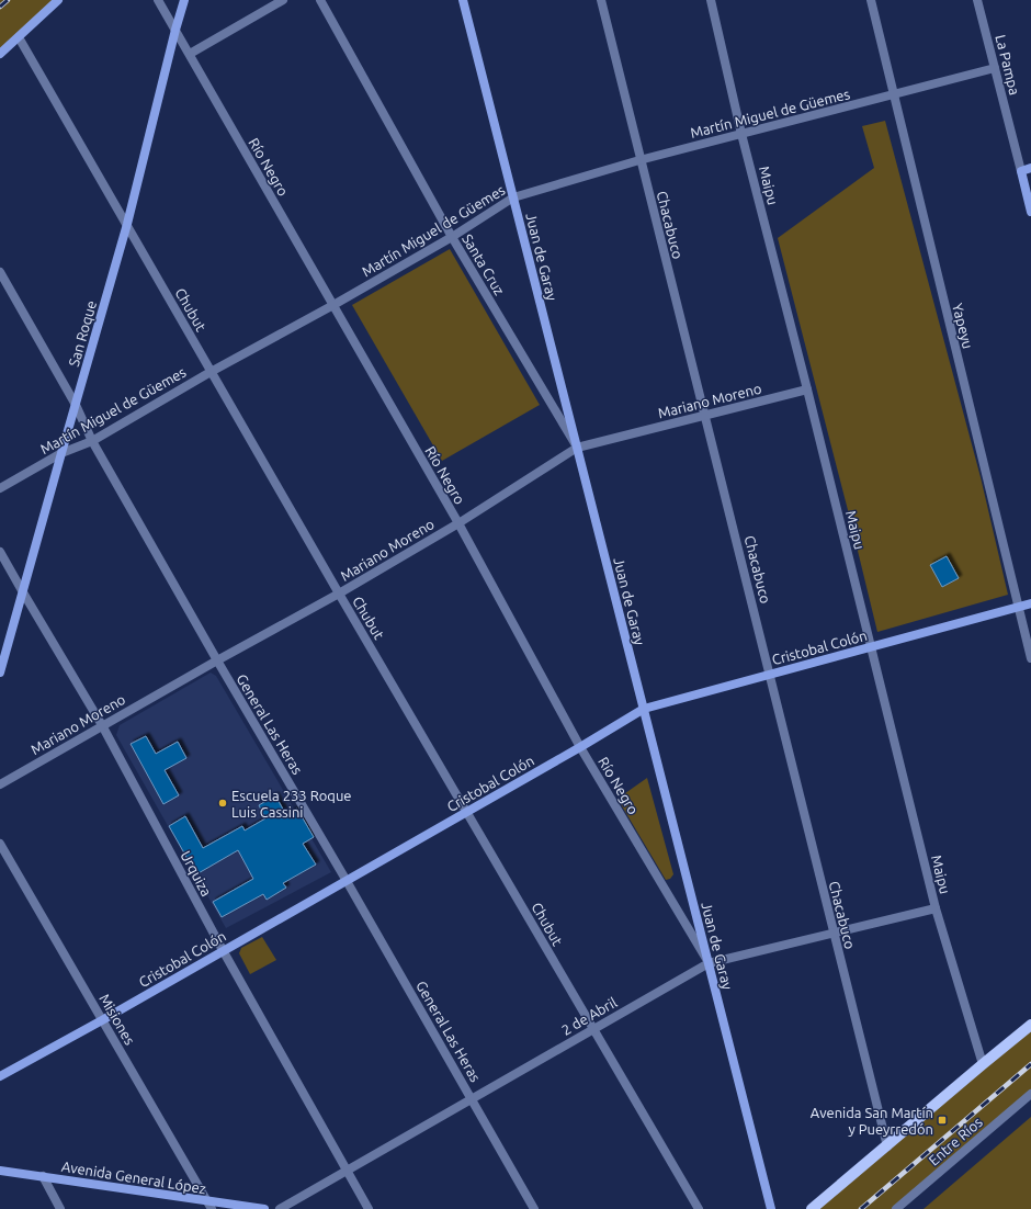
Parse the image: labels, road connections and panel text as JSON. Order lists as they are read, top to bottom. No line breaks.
{"streets":{"street":["La Pampa","Martín Miguel de Güemes","Río Negro","Maipu","Chacabuco","Juan de Garay","Santa Cruz","Chubut","Yapeyu","San Roque","Mariano Moreno","Cristobal Colón","General Las Heras","Urquiza","2 de Abril","Misiones","Entre Ríos","Avenida General López"]},"crossings":[["La Pampa","Martín Miguel de Güemes"],["Martín Miguel de Güemes","Río Negro"],["Martín Miguel de Güemes","Maipu"],["Martín Miguel de Güemes","Chacabuco"],["Martín Miguel de Güemes","Juan de Garay"],["Martín Miguel de Güemes","Santa Cruz"],["Martín Miguel de Güemes","Chubut"],["Martín Miguel de Güemes","Yapeyu"],["Martín Miguel de Güemes","San Roque"],["Martín Miguel de Güemes","General Las Heras"],["Río Negro","Juan de Garay"],["Río Negro","San Roque"],["Río Negro","Mariano Moreno"],["Río Negro","Cristobal Colón"],["Río Negro","2 de Abril"],["Maipu","Mariano Moreno"],["Maipu","Cristobal Colón"],["Maipu","2 de Abril"],["Chacabuco","Mariano Moreno"],["Chacabuco","Cristobal Colón"],["Chacabuco","2 de Abril"],["Juan de Garay","Santa Cruz"],["Juan de Garay","Mariano Moreno"],["Juan de Garay","Cristobal Colón"],["Juan de Garay","2 de Abril"],["Santa Cruz","Mariano Moreno"],["Chubut","San Roque"],["Chubut","Mariano Moreno"],["Chubut","Cristobal Colón"],["Chubut","2 de Abril"],["Yapeyu","Cristobal Colón"],["San Roque","General Las Heras"],["San Roque","Urquiza"],["Mariano Moreno","General Las Heras"],["Mariano Moreno","Urquiza"],["Cristobal Colón","General Las Heras"],["Cristobal Colón","Urquiza"],["Cristobal Colón","Misiones"],["General Las Heras","2 de Abril"],["Urquiza","2 de Abril"],["Misiones","Avenida General López"]],"places":{"other":["Escuela 233 Roque Luis Cassini"],"transit":["Avenida San Martín y Pueyrredón"]}}
